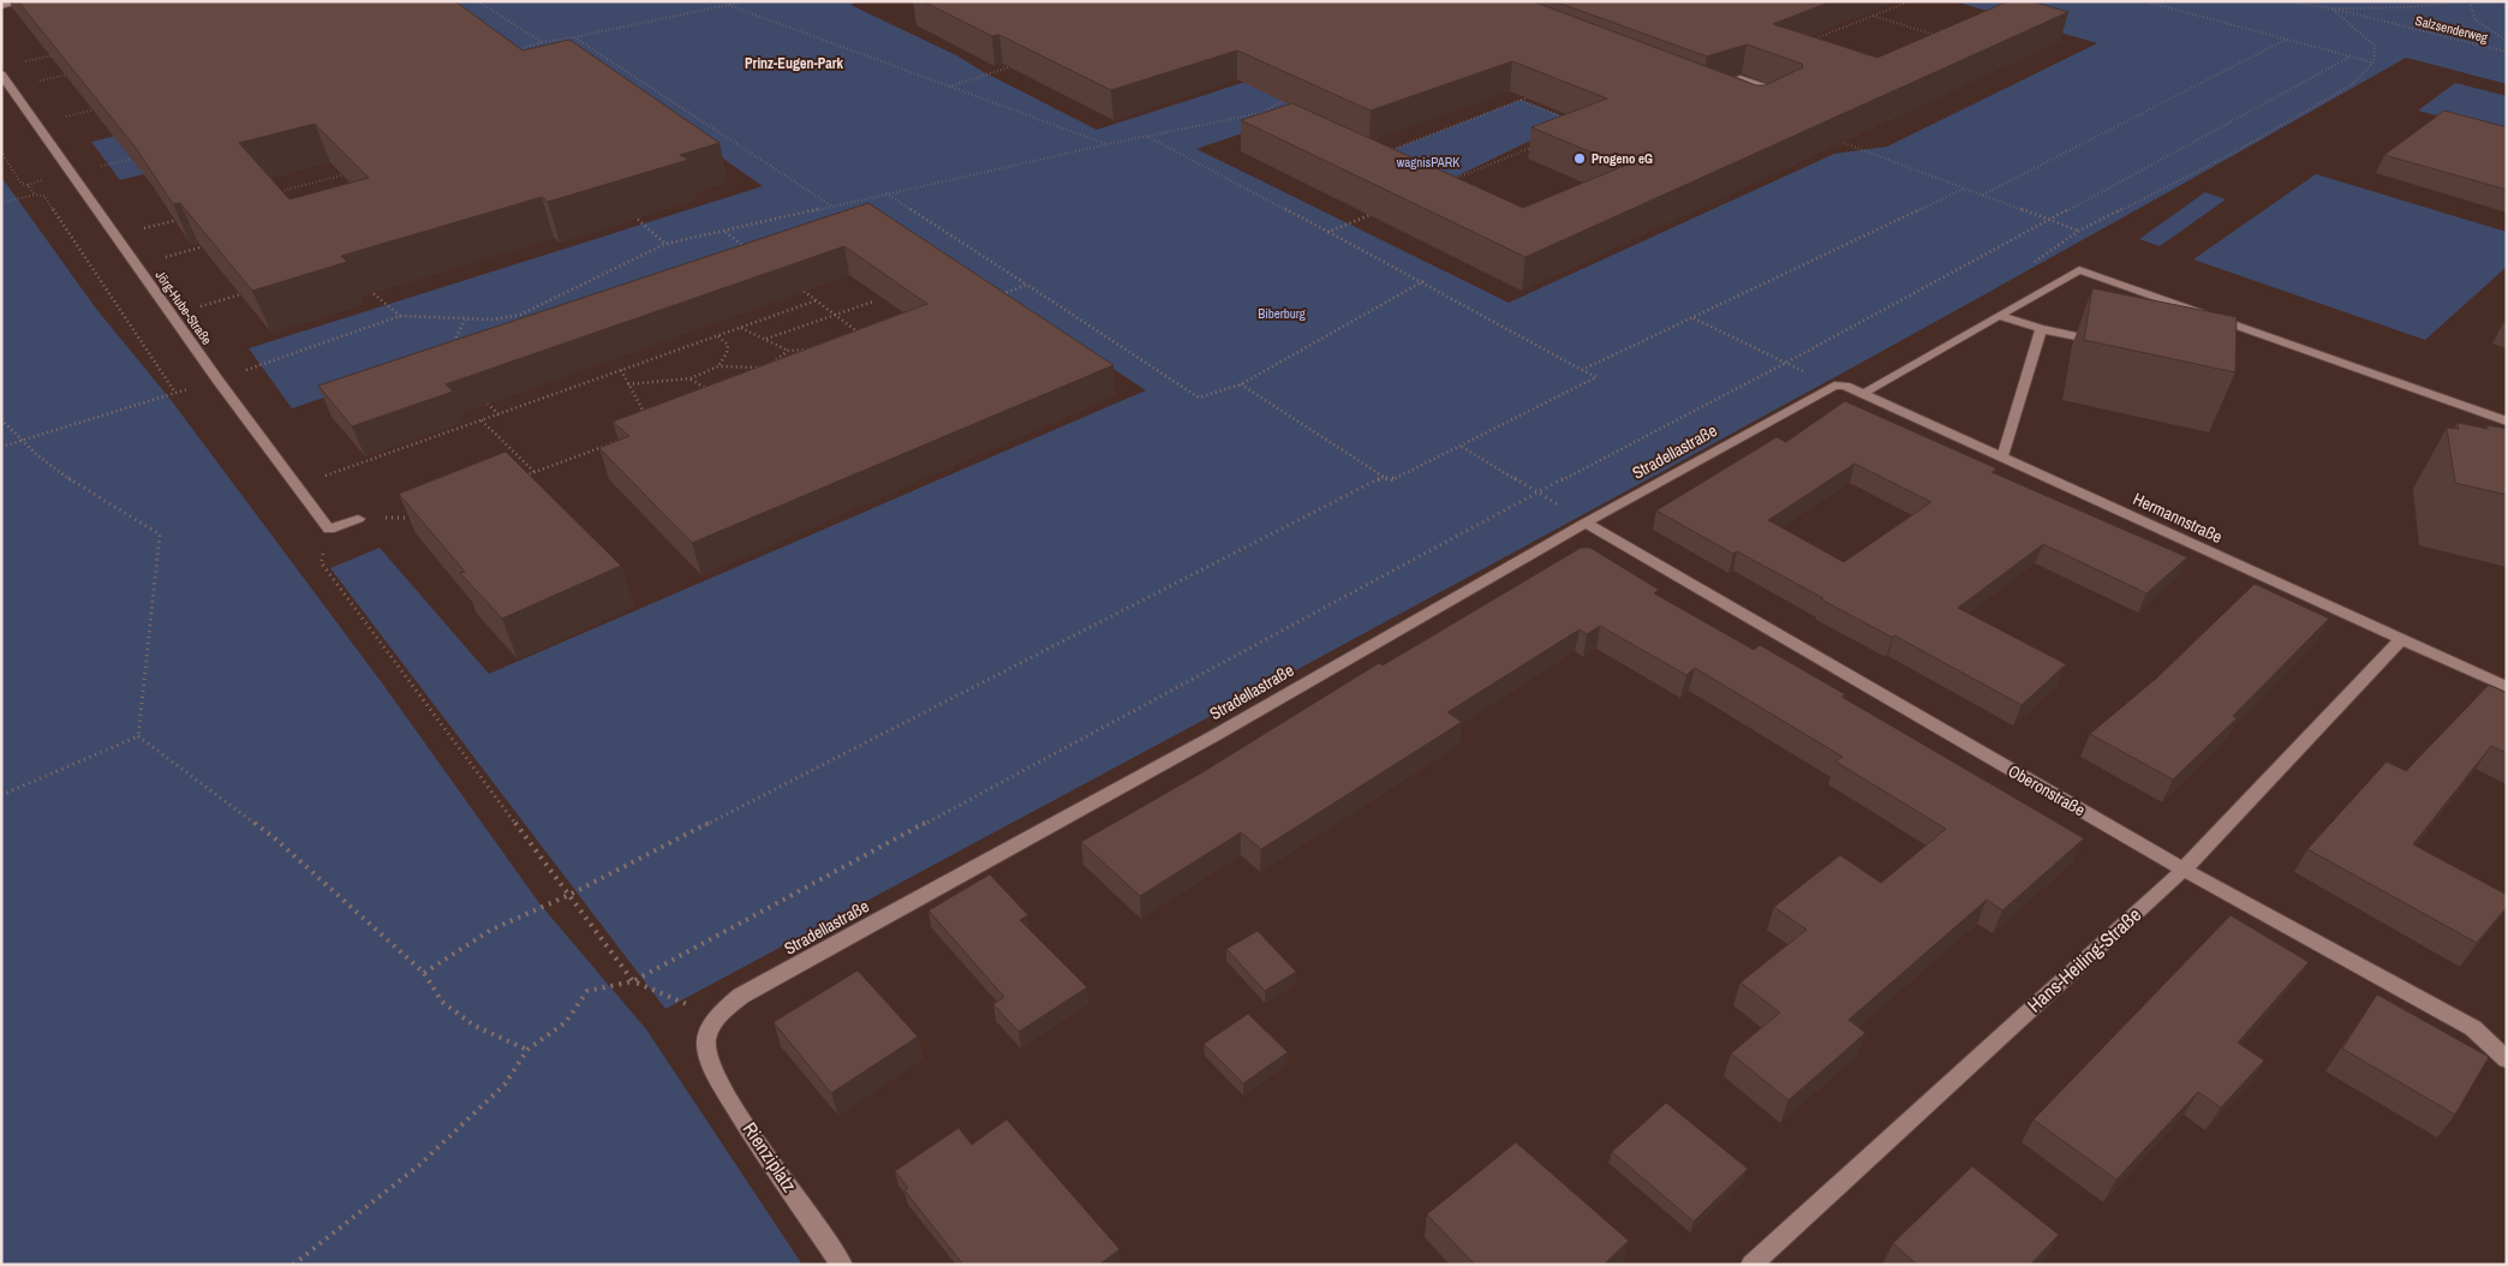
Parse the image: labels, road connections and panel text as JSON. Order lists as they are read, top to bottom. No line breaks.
{"streets":{"street":["Jörg-Hube-Straße","Stradellastraße","Hermannstraße","Oberonstraße","Hans-Heiling-Straße","Rienziplatz"],"path":["Salzsenderweg"]},"crossings":[["Stradellastraße","Hermannstraße"],["Stradellastraße","Oberonstraße"],["Stradellastraße","Rienziplatz"],["Hermannstraße","Hans-Heiling-Straße"],["Oberonstraße","Hans-Heiling-Straße"]],"districts":["Prinz-Eugen-Park"],"parks":["wagnisPARK","Biberburg"],"places":["Progeno eG"]}
